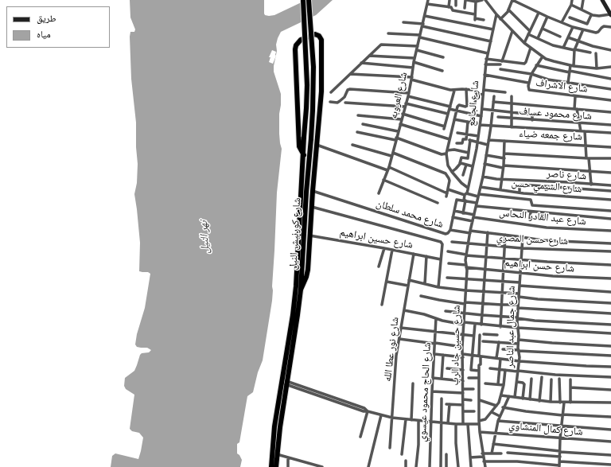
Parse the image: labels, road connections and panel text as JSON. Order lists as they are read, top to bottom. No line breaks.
{"streets":{"highway":["شارع كورنيش النيل"],"street":["شارع الاشراف","شارع العروبه","شارع الجامع","شارع محمود عساف","شارع جمعه ضياء","شارع ناصر","شارع الشيمي حسن","شارع محمد سلطان","شارع عبد القادر النحاس","شارع حسين ابراهيم","شارع حسن المصري","شارع حسن ابراهيم","شارع جمال عبد الناصر","شارع حسين جاد الرب","شارع نور عطا الله","شارع الحاج محمود عيسوي","شارع كمال المنشاوي"]},"crossings":[["شارع الجامع","شارع محمد سلطان"],["شارع جمعه ضياء","شارع حسين جاد الرب"],["شارع ناصر","شارع حسين جاد الرب"],["شارع الشيمي حسن","شارع حسين جاد الرب"],["شارع محمد سلطان","شارع عبد القادر النحاس"],["شارع عبد القادر النحاس","شارع حسين جاد الرب"],["شارع حسين ابراهيم","شارع نور عطا الله"],["شارع حسن المصري","شارع جمال عبد الناصر"],["شارع حسن المصري","شارع حسين جاد الرب"],["شارع حسن ابراهيم","شارع جمال عبد الناصر"],["شارع حسن ابراهيم","شارع حسين جاد الرب"]],"water":["نهر النيل"],"legend":["طريق","مياه"]}
